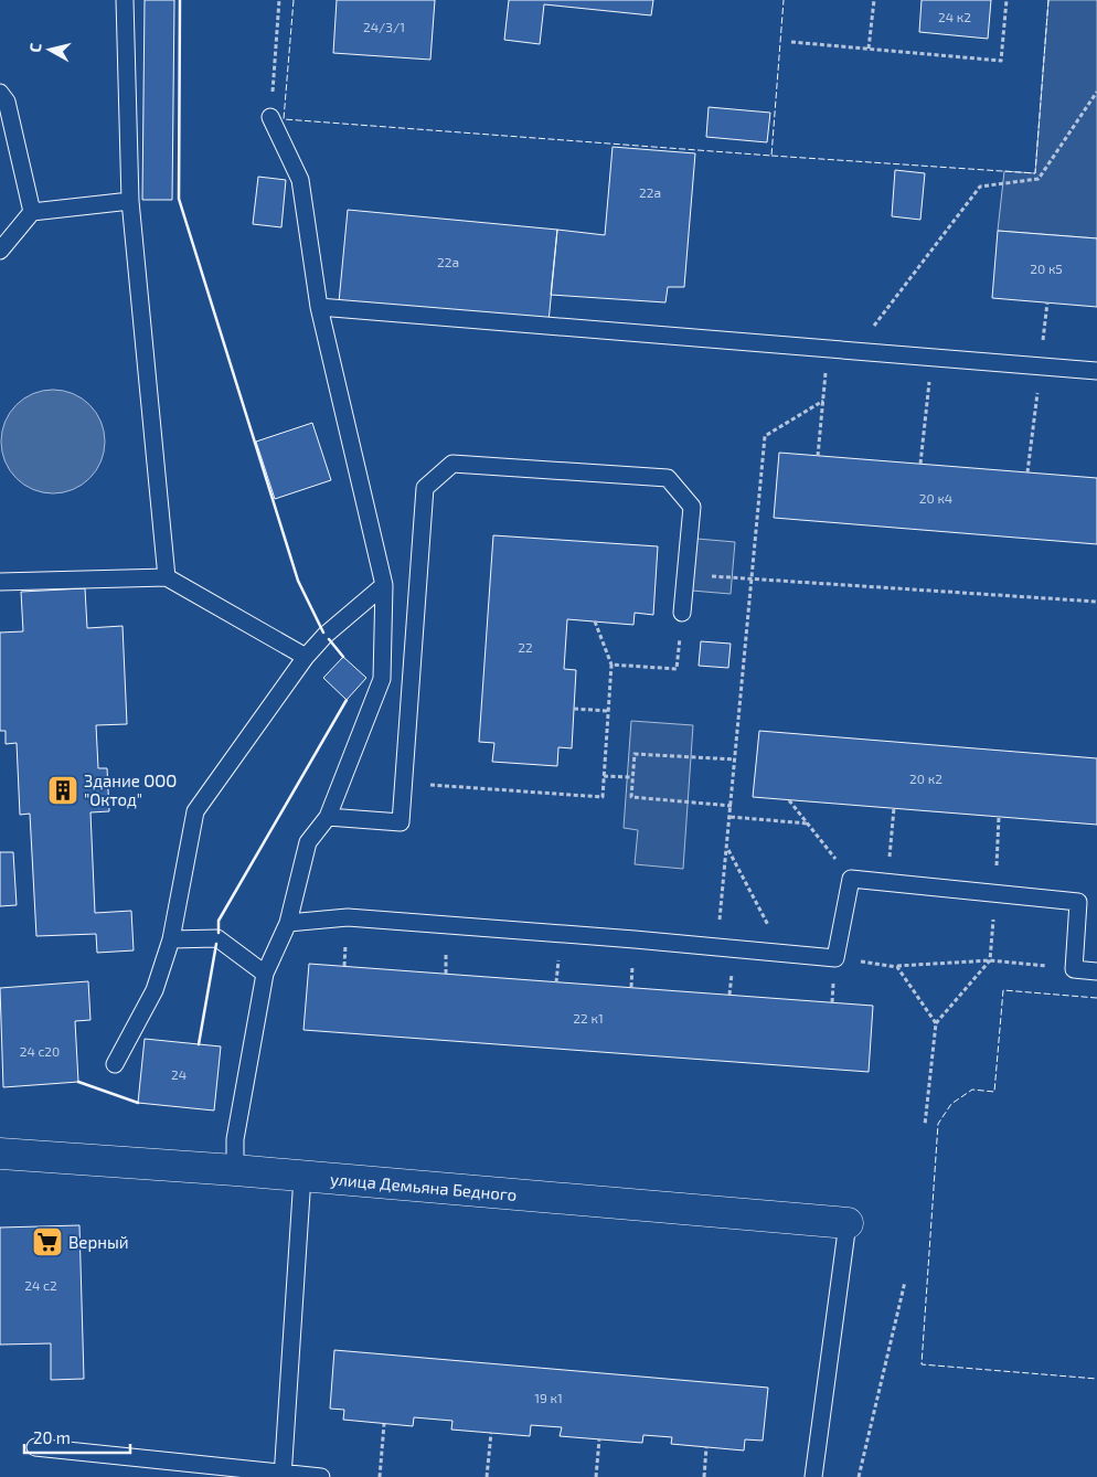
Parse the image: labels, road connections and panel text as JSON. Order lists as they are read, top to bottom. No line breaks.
{"streets":{"street":["улица Демьяна Бедного"]},"places":{"building":["Здание ООО \"Октод\""],"supermarket":["Верный"]},"house_numbers":["24 к2","24/3/1","22а","22а","20 к5","20 к4","22","20 к2","22 к1","24 с20","24","24 с2","19 к1"],"scale_bar":"20 m","north":"left"}
